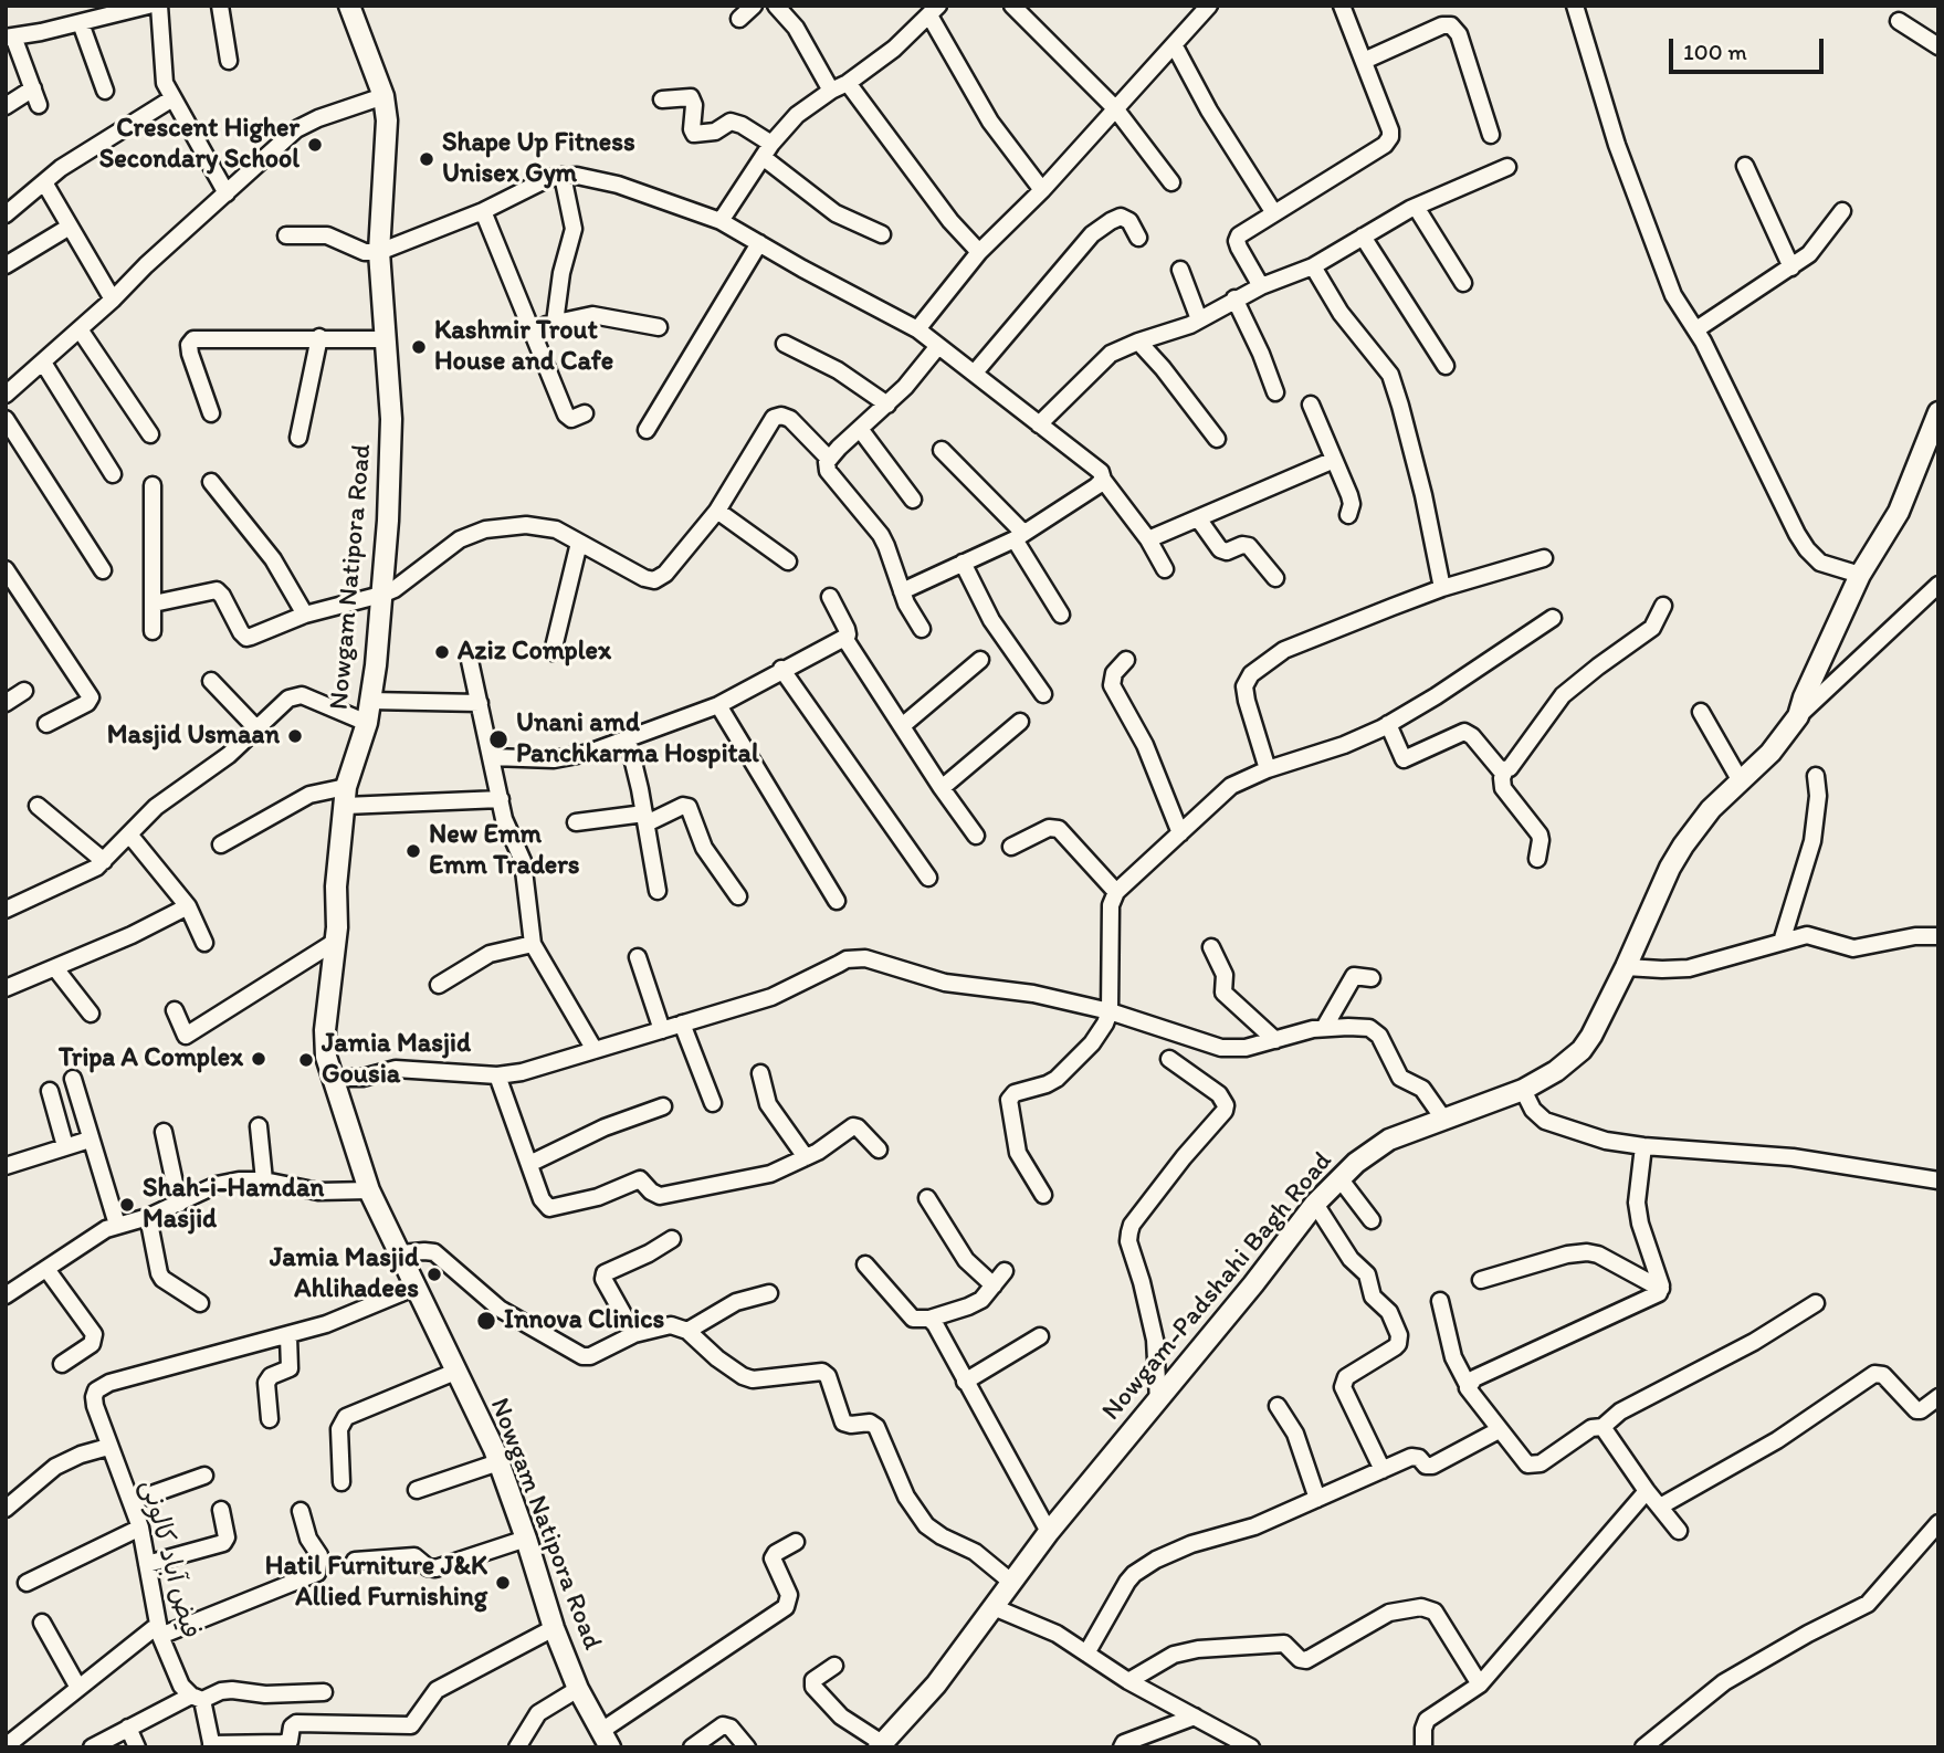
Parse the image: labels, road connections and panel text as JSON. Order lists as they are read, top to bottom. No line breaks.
{"streets":{"main road":["Nowgam Natipora Road","Nowgam-Padshahi Bagh Road"],"street":["فیض آباد کالونی"]},"crossings":[["Nowgam Natipora Road","فیض آباد کالونی"]],"places":["Crescent Higher Secondary School","Shape Up Fitness Unisex Gym","Kashmir Trout House and Cafe","Aziz Complex","Masjid Usmaan","Unani amd Panchkarma Hospital","New Emm Emm Traders","Tripa A Complex","Jamia Masjid Gousia","Shah-i-Hamdan Masjid","Jamia Masjid Ahlihadees","Innova Clinics","Hatil Furniture J&K Allied Furnishing"],"scale_bar":"100 m"}
